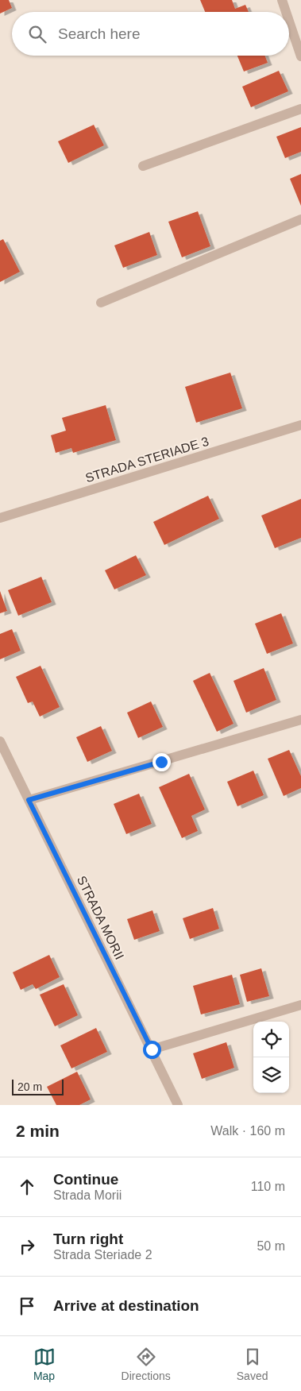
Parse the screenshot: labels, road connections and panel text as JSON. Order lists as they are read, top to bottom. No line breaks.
{"streets":{"street":["STRADA STERIADE 3","STRADA MORII"]},"scale_bar":"20 m","page":{"search":"Search here","scale":"20 m","heading":["2 min","Walk · 160 m"],"list":[["Continue","Strada Morii","110 m"],["Turn right","Strada Steriade 2","50 m"],"Arrive at destination"],"nav":["Map","Directions","Saved"]}}
